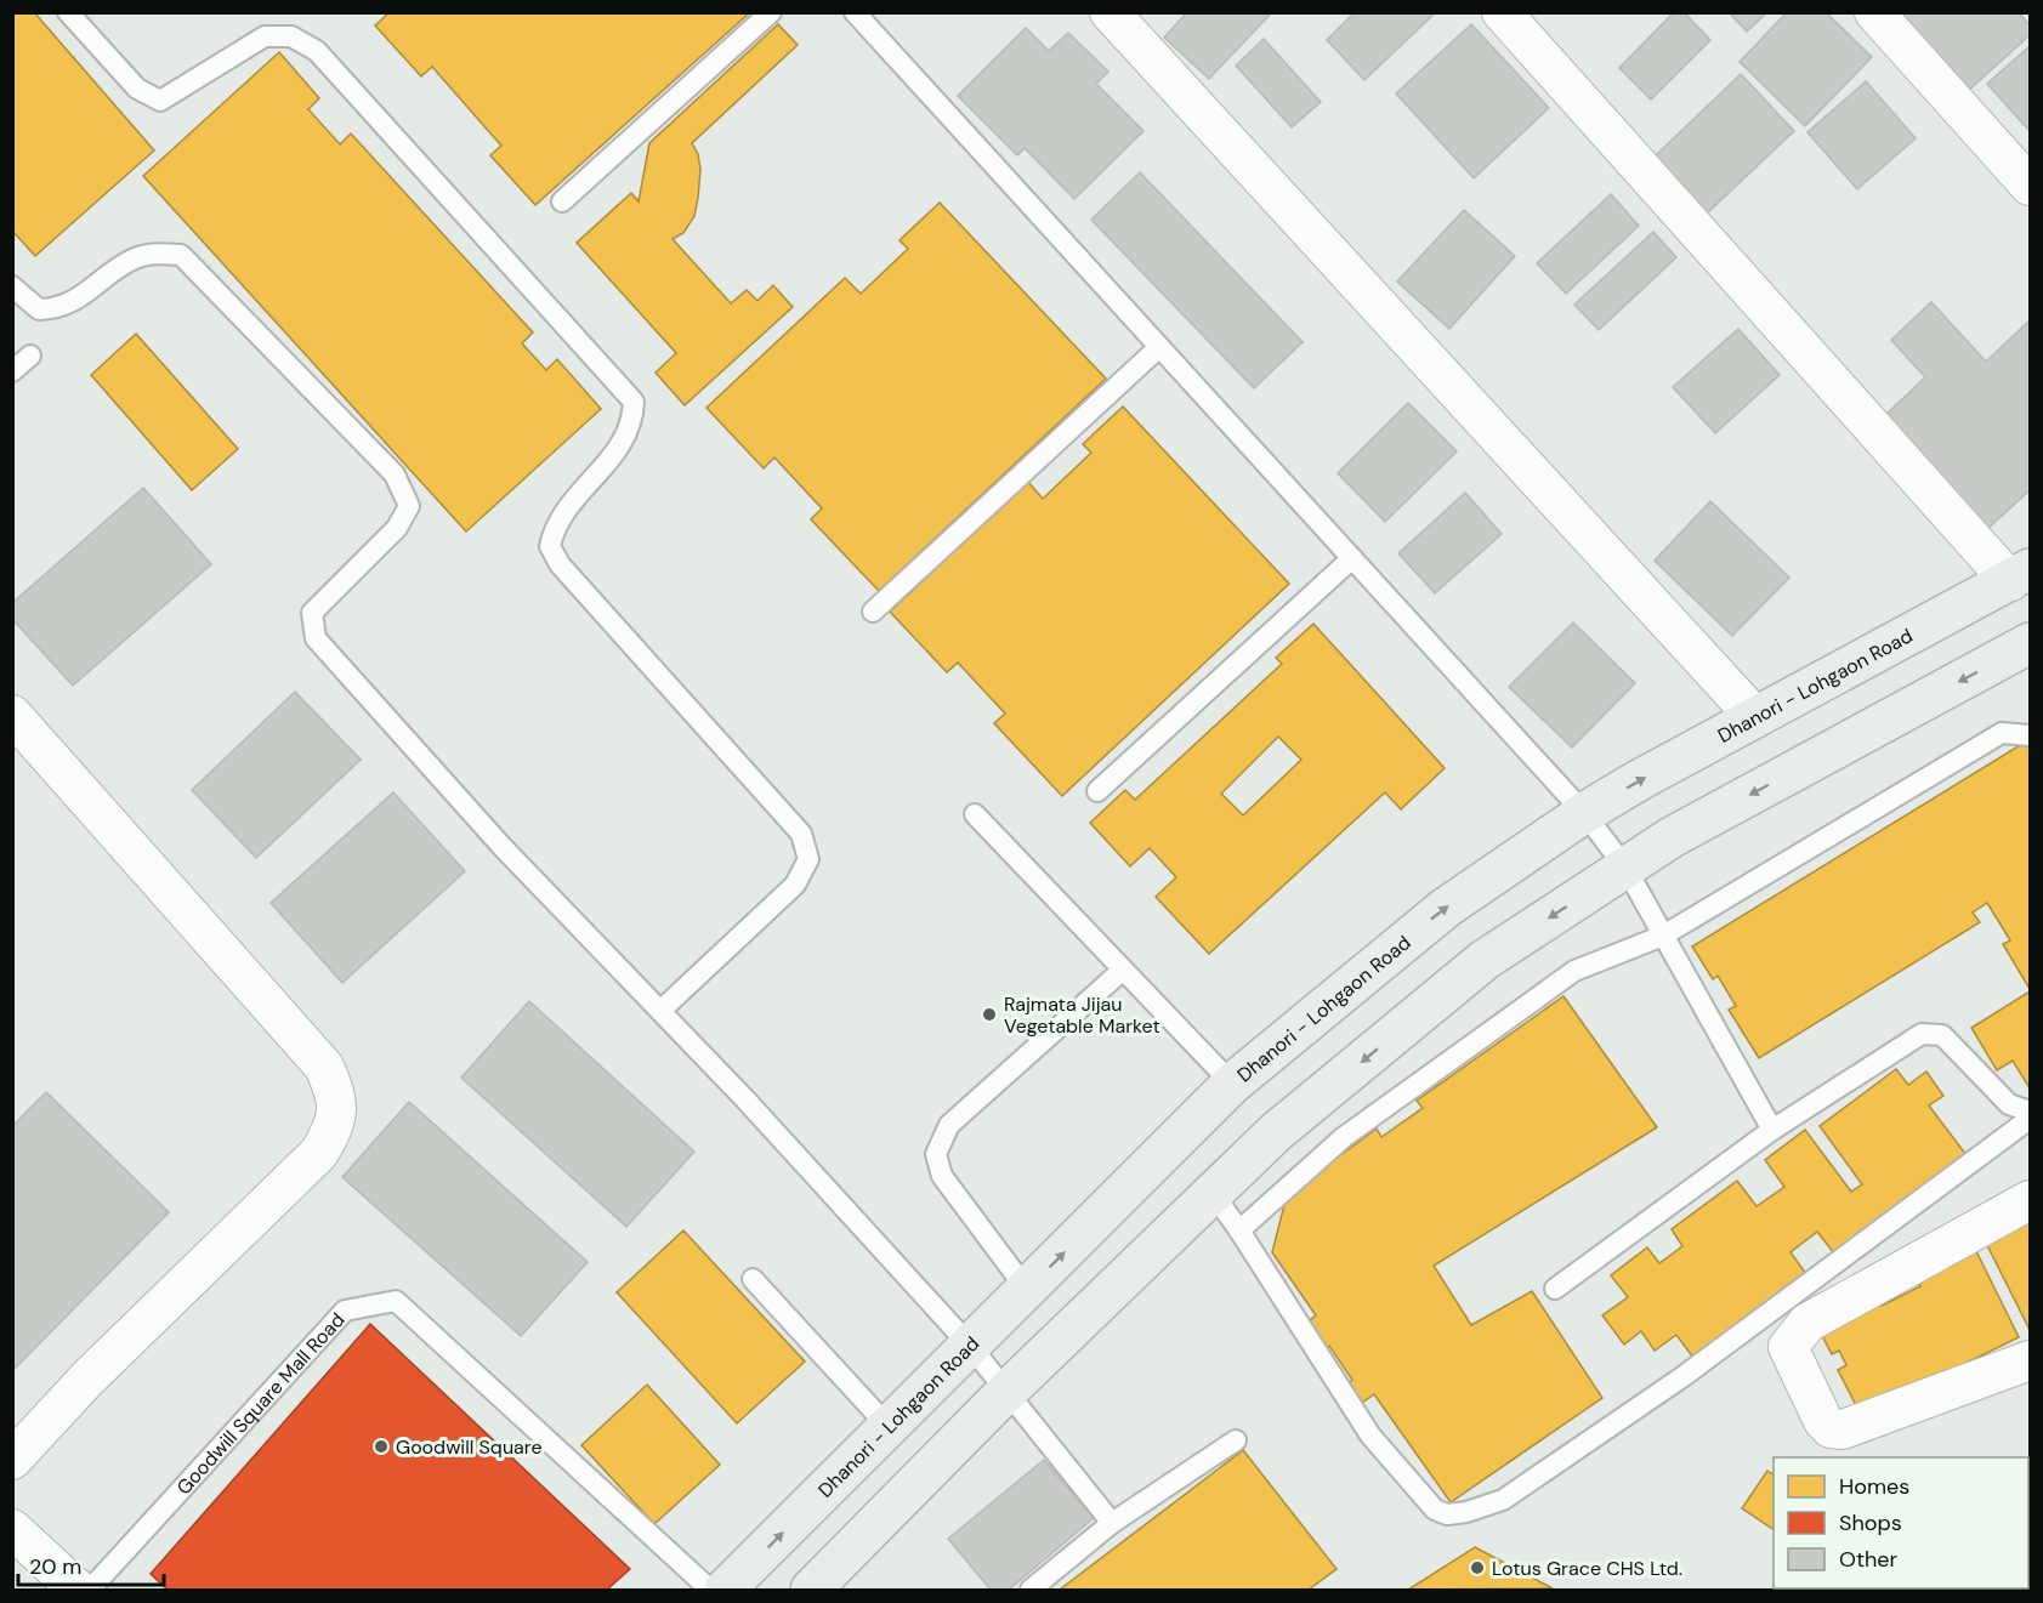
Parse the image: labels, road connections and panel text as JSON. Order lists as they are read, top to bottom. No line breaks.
{"streets":{"main road":["Dhanori - Lohgaon Road"],"lane":["Goodwill Square Mall Road"]},"places":["Rajmata Jijau Vegetable Market","Goodwill Square","Lotus Grace CHS Ltd."],"legend":["Homes","Shops","Other"],"scale_bar":"20 m"}
